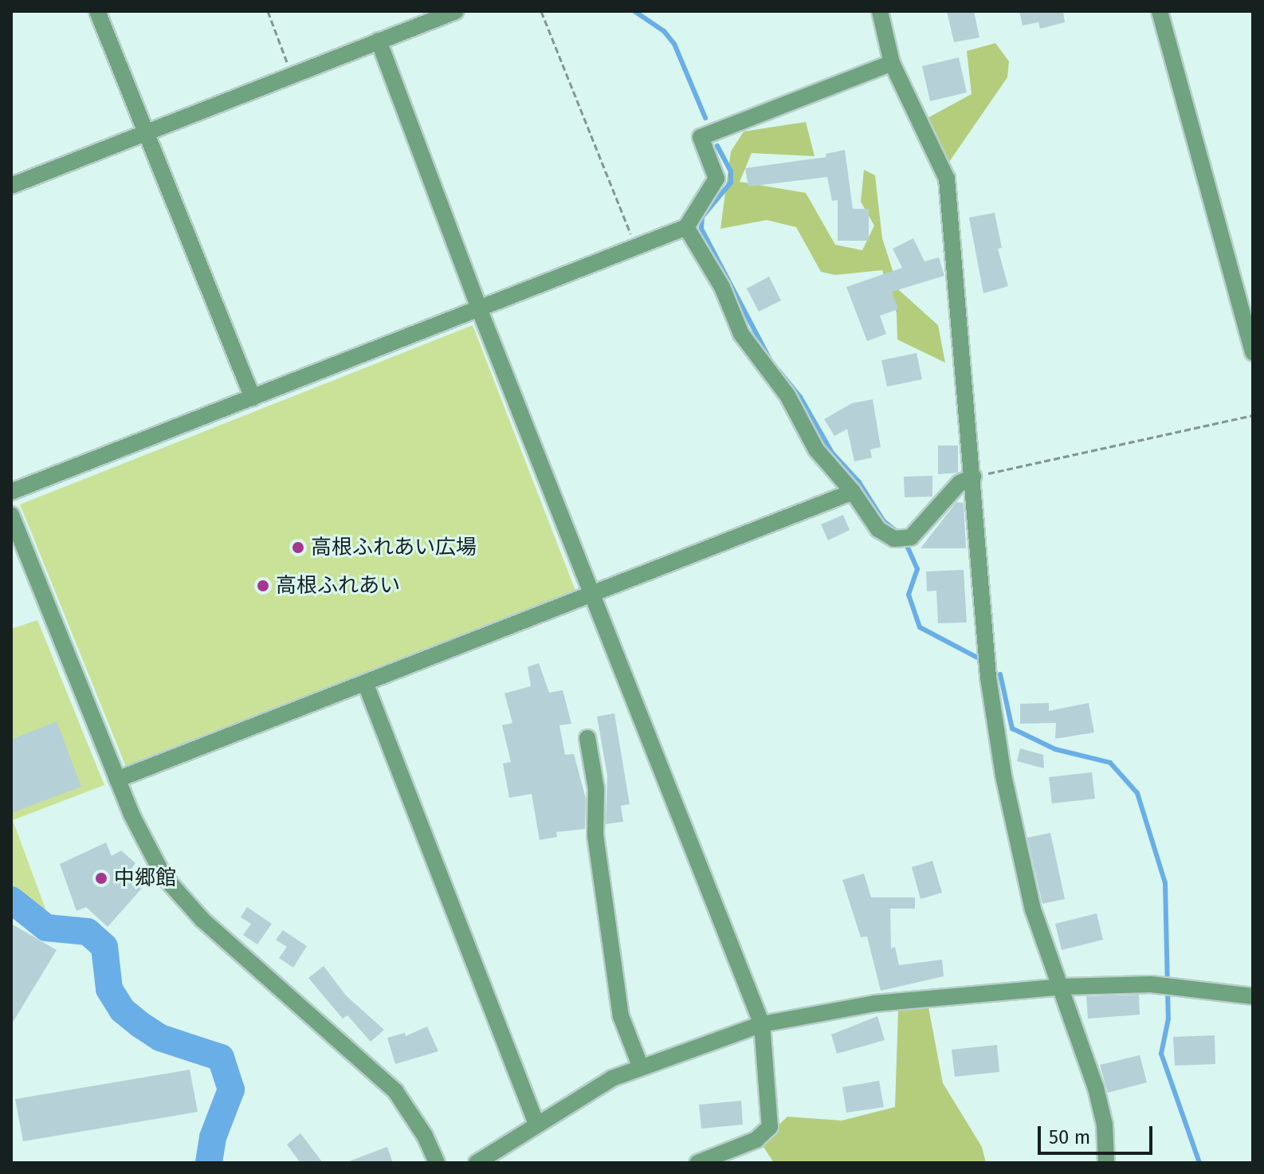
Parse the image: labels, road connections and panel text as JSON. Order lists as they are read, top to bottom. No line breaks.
{"places":["高根ふれあい広場","高根ふれあい","中郷館"],"scale_bar":"50 m"}
